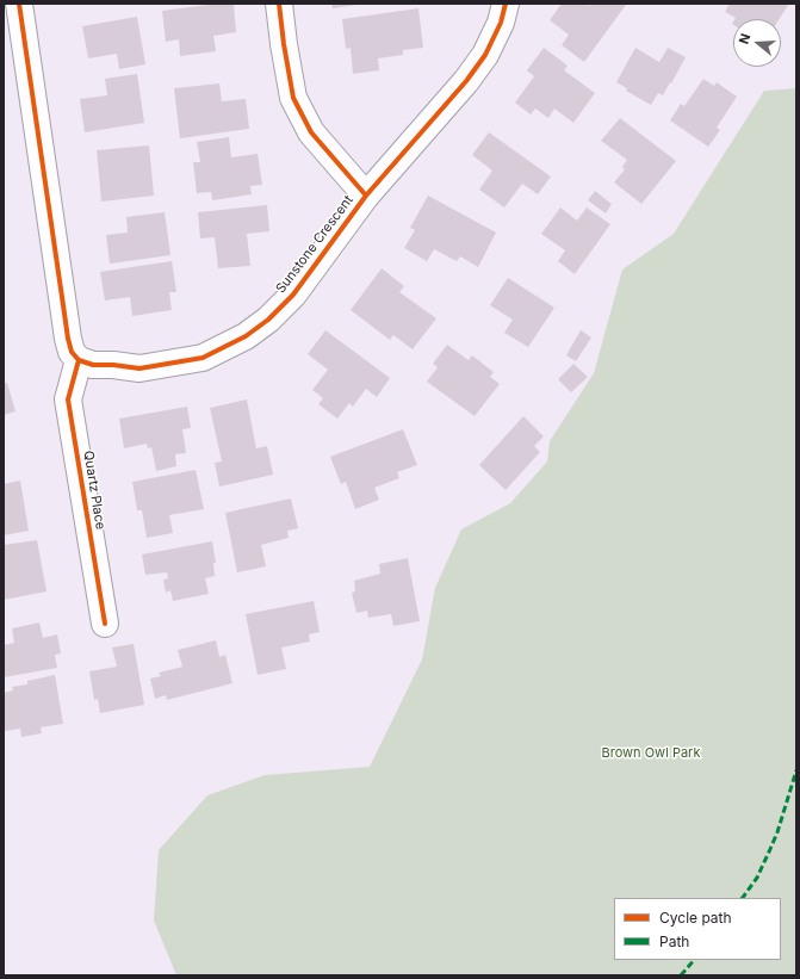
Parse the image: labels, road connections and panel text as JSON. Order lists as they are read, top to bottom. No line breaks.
{"streets":{"street":["Sunstone Crescent","Quartz Place"]},"crossings":[["Sunstone Crescent","Quartz Place"]],"parks":["Brown Owl Park"],"legend":["Cycle path","Path"],"north":"left"}
